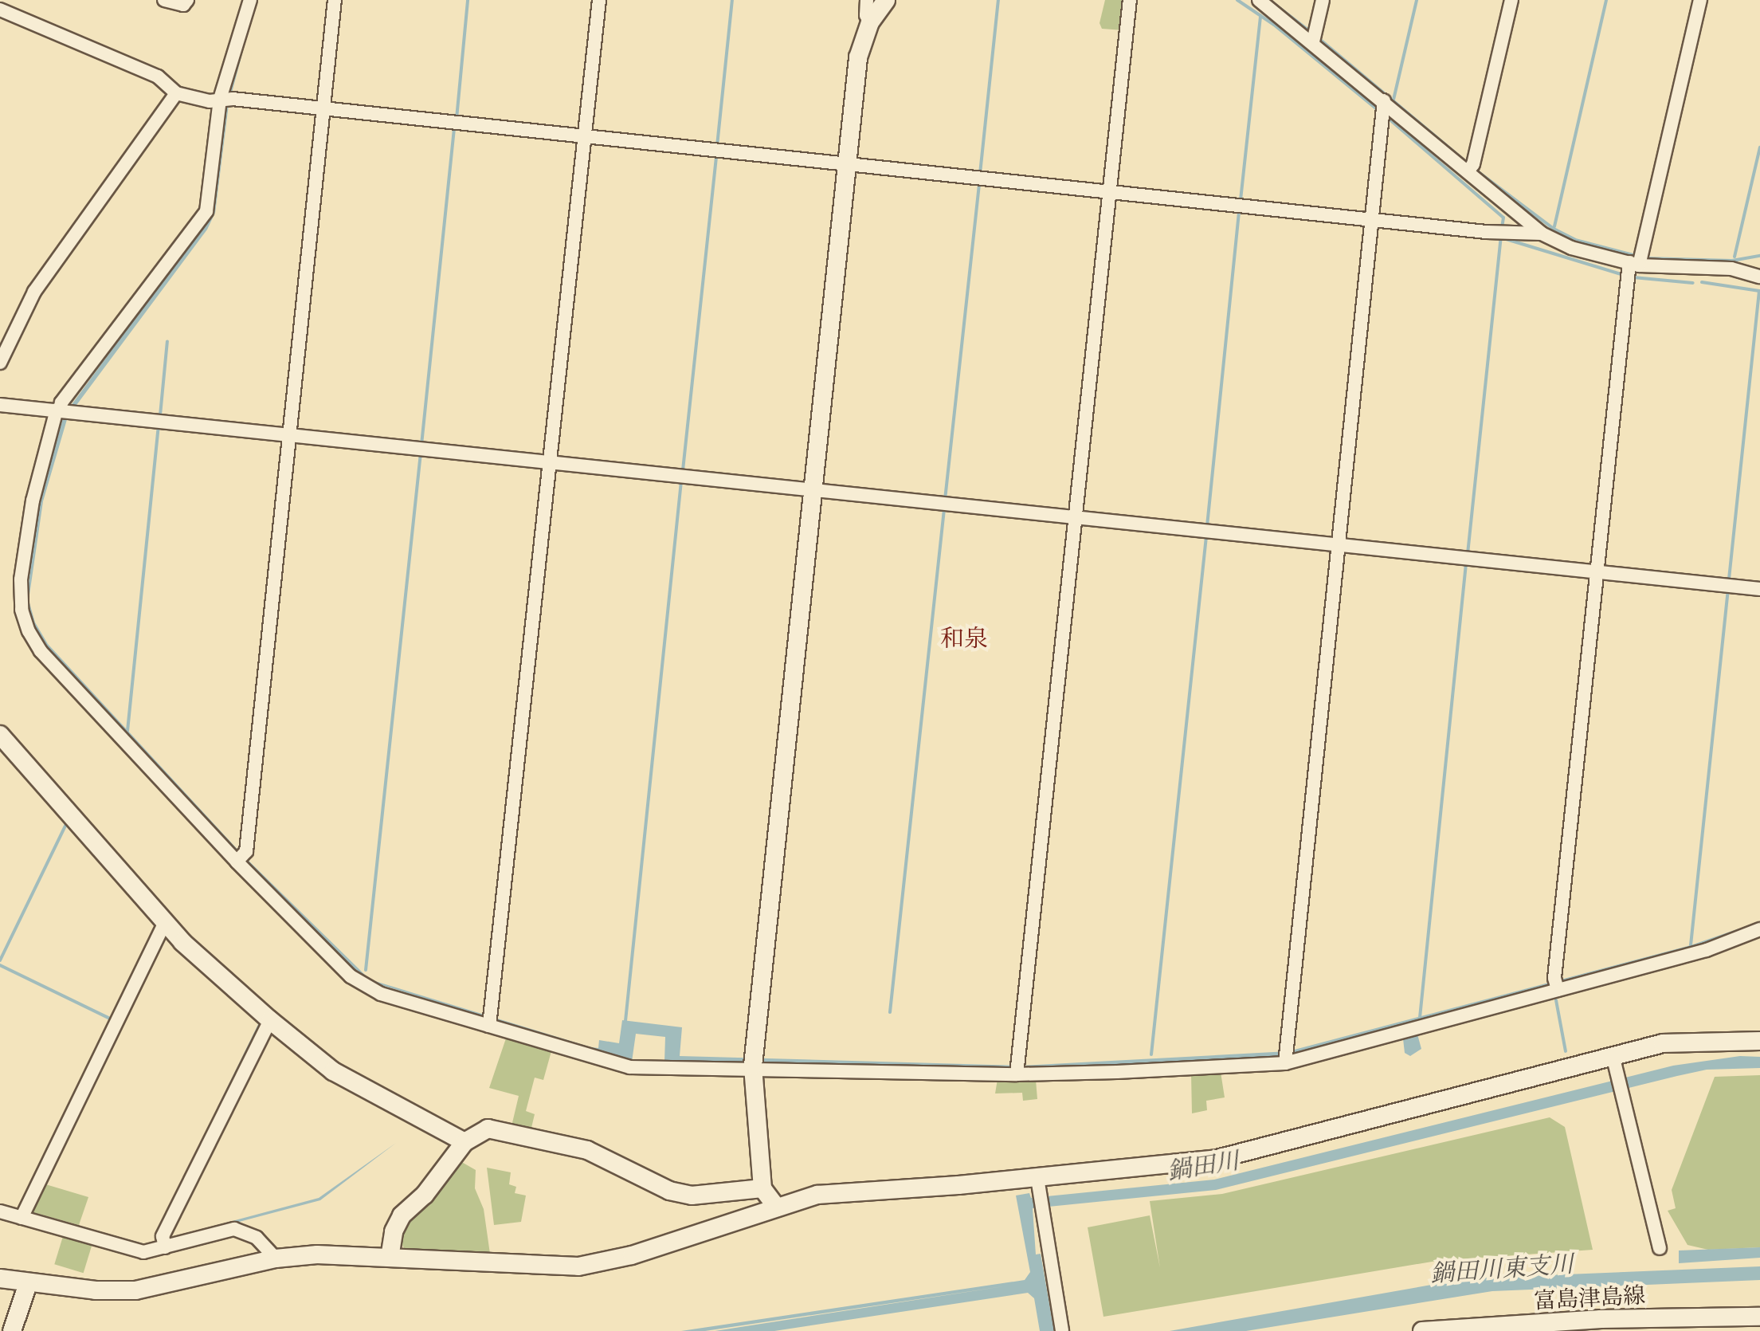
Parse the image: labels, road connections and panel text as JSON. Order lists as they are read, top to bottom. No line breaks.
{"streets":{"street":["富島津島線"]},"districts":["和泉"],"water":["鍋田川","鍋田川東支川"]}
